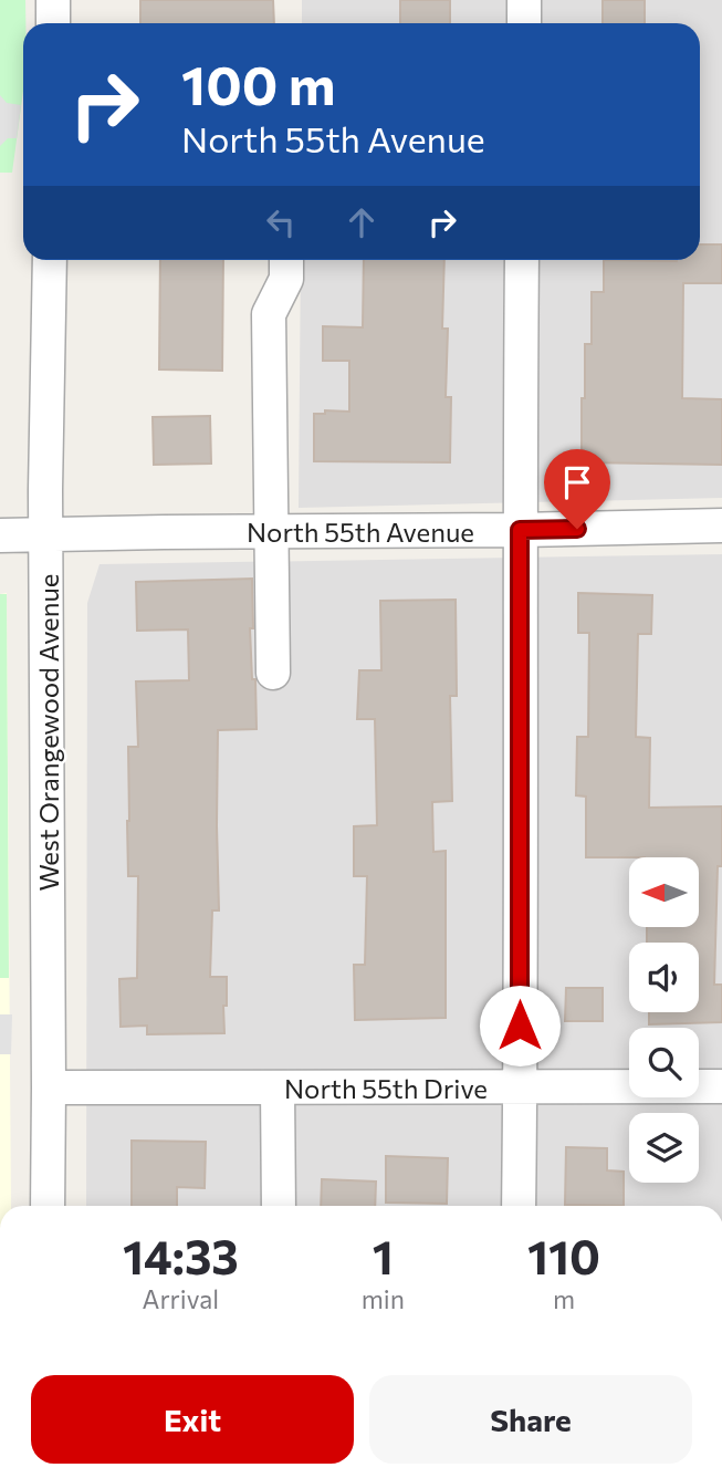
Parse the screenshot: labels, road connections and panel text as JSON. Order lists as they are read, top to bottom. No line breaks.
{"streets":{"street":["North 55th Avenue","West Orangewood Avenue","North 55th Drive"]},"crossings":[["North 55th Avenue","West Orangewood Avenue"],["West Orangewood Avenue","North 55th Drive"]],"north":"left","page":{"turn":["100 m","North 55th Avenue"],"eta":["14:33","Arrival","1","min","110","m"],"buttons":["Exit","Share"]}}
